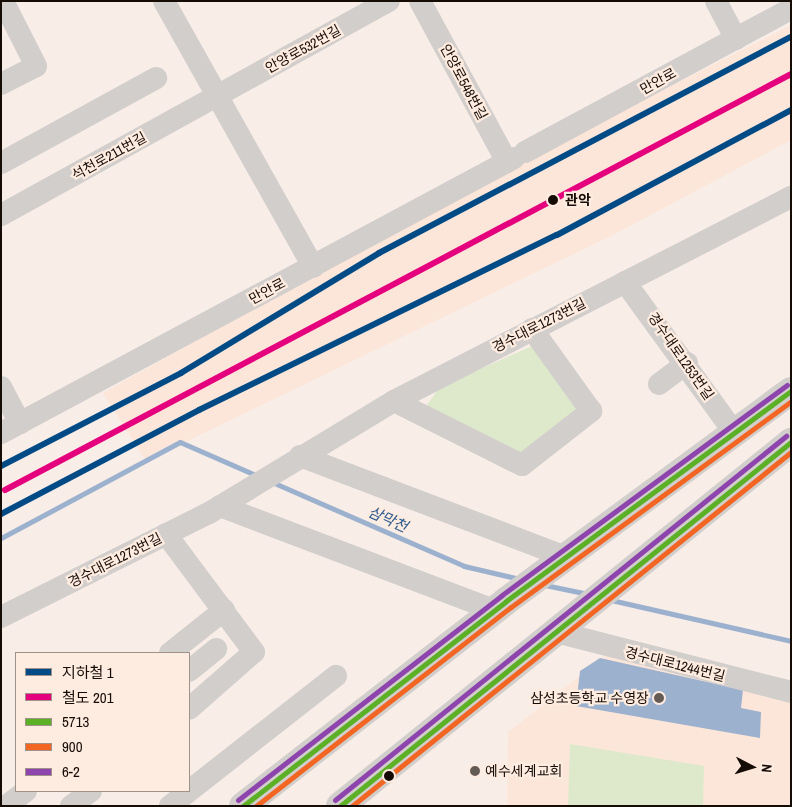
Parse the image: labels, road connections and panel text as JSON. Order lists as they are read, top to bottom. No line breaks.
{"streets":{"street":["안양로532번길","만안로","안양로548번길","석천로211번길","경수대로1273번길","경수대로1253번길","경수대로1244번길"]},"crossings":[["안양로532번길","석천로211번길"],["만안로","안양로548번길"],["경수대로1273번길","경수대로1253번길"]],"water":["삼막천"],"places":["관악","삼성초등학교 수영장","예수세계교회"],"lines":["metro line 1","rail line 201","transit line 6-2","transit line 5713","transit line 900"],"legend":["지하철 1","철도 201","5713","900","6-2"],"north":"right"}
